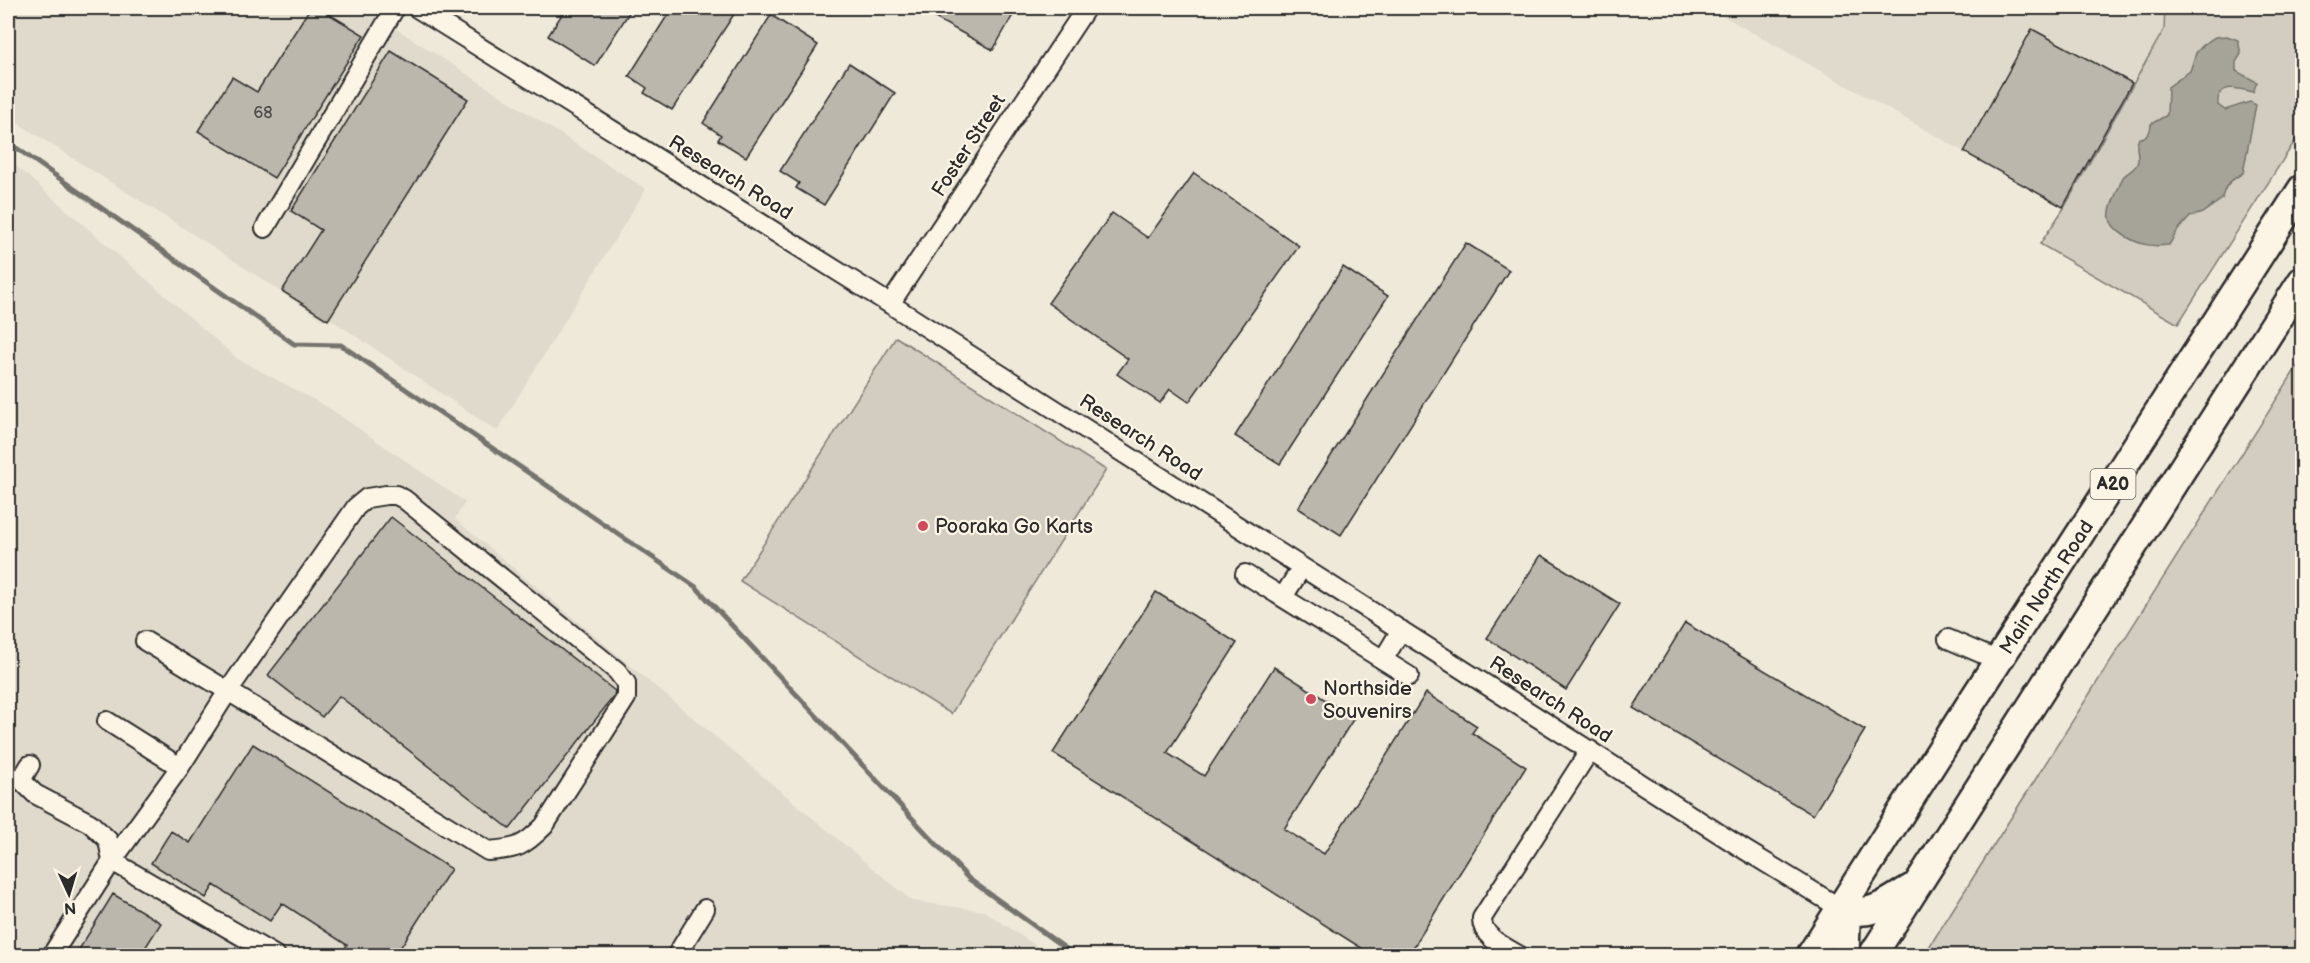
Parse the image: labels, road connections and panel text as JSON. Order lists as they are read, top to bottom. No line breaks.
{"streets":{"highway":["A20","Main North Road"],"street":["Foster Street","Research Road"]},"crossings":[["Foster Street","Research Road"],["Research Road","Main North Road"]],"places":["Pooraka Go Karts","Northside Souvenirs"],"house_numbers":["68"],"north":"bottom"}
